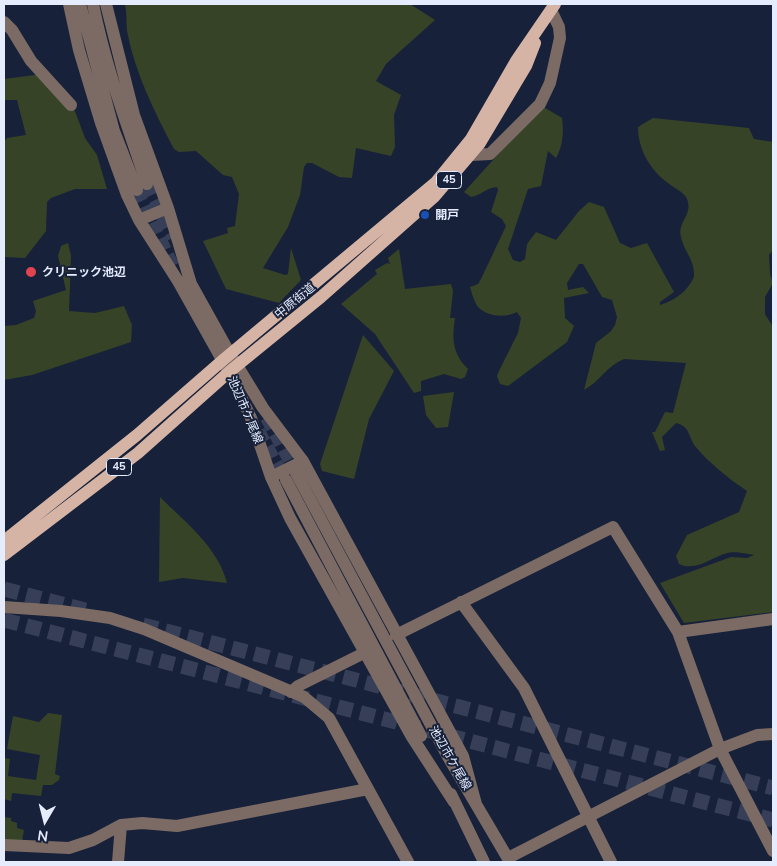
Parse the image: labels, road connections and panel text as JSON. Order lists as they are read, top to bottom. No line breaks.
{"streets":{"main road":["45","中原街道"],"street":["池辺市ケ尾線"]},"crossings":[["中原街道","池辺市ケ尾線"]],"places":["開戸","クリニック池辺"],"north":"bottom"}
